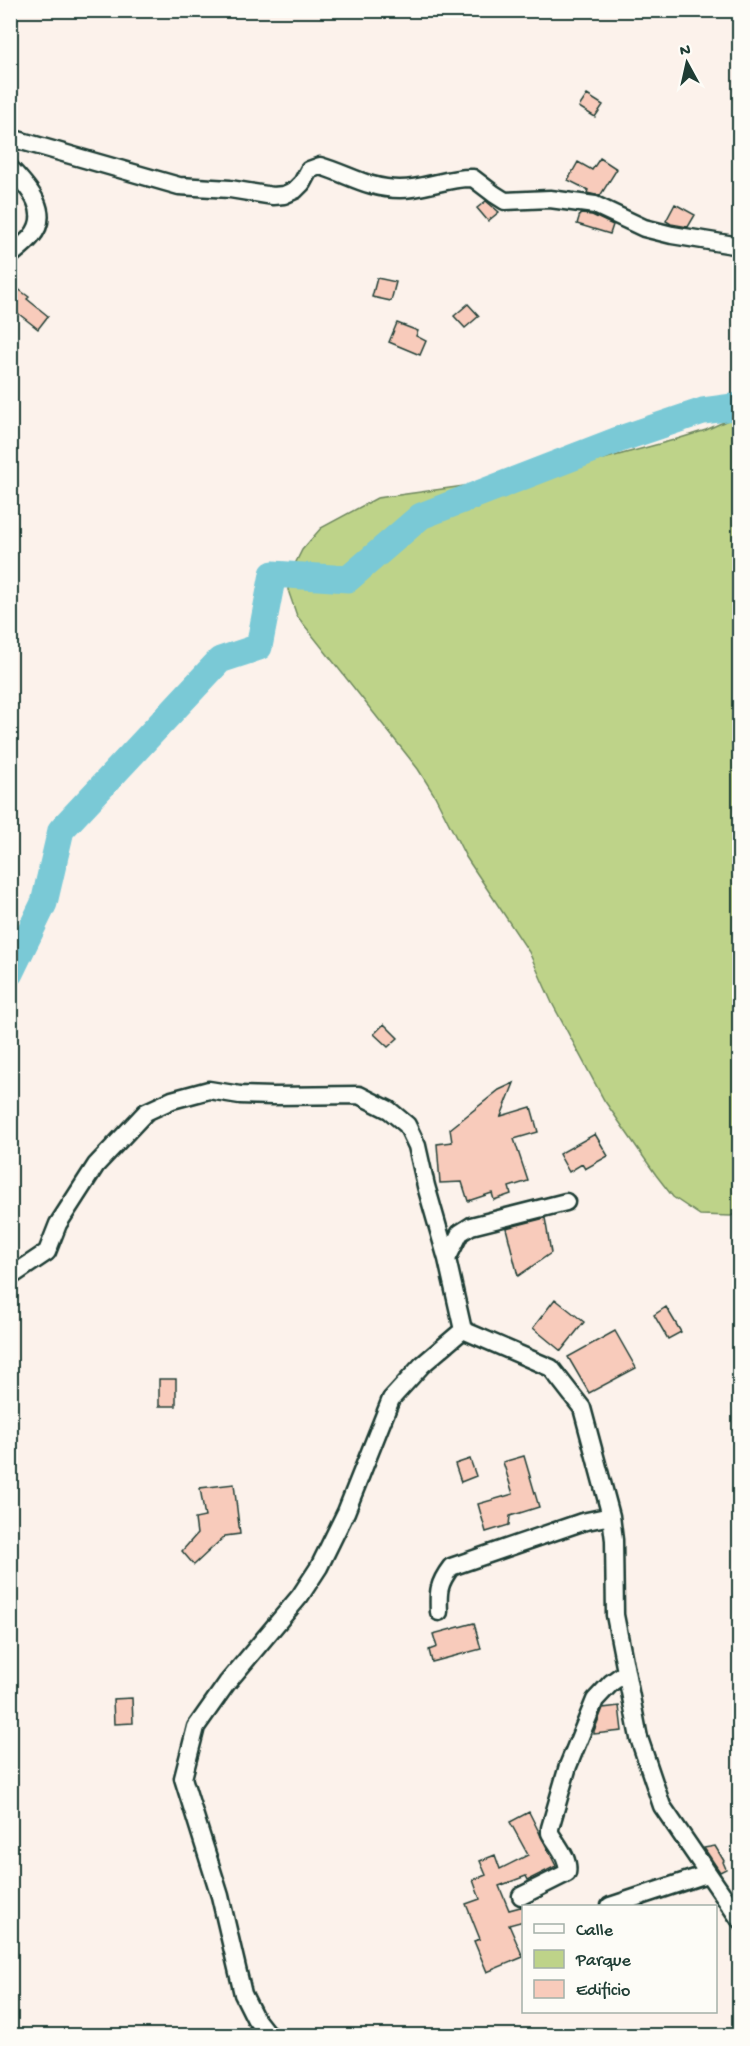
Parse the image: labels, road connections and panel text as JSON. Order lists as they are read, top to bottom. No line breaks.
{"legend":["Calle","Parque","Edificio"],"north":"top"}
